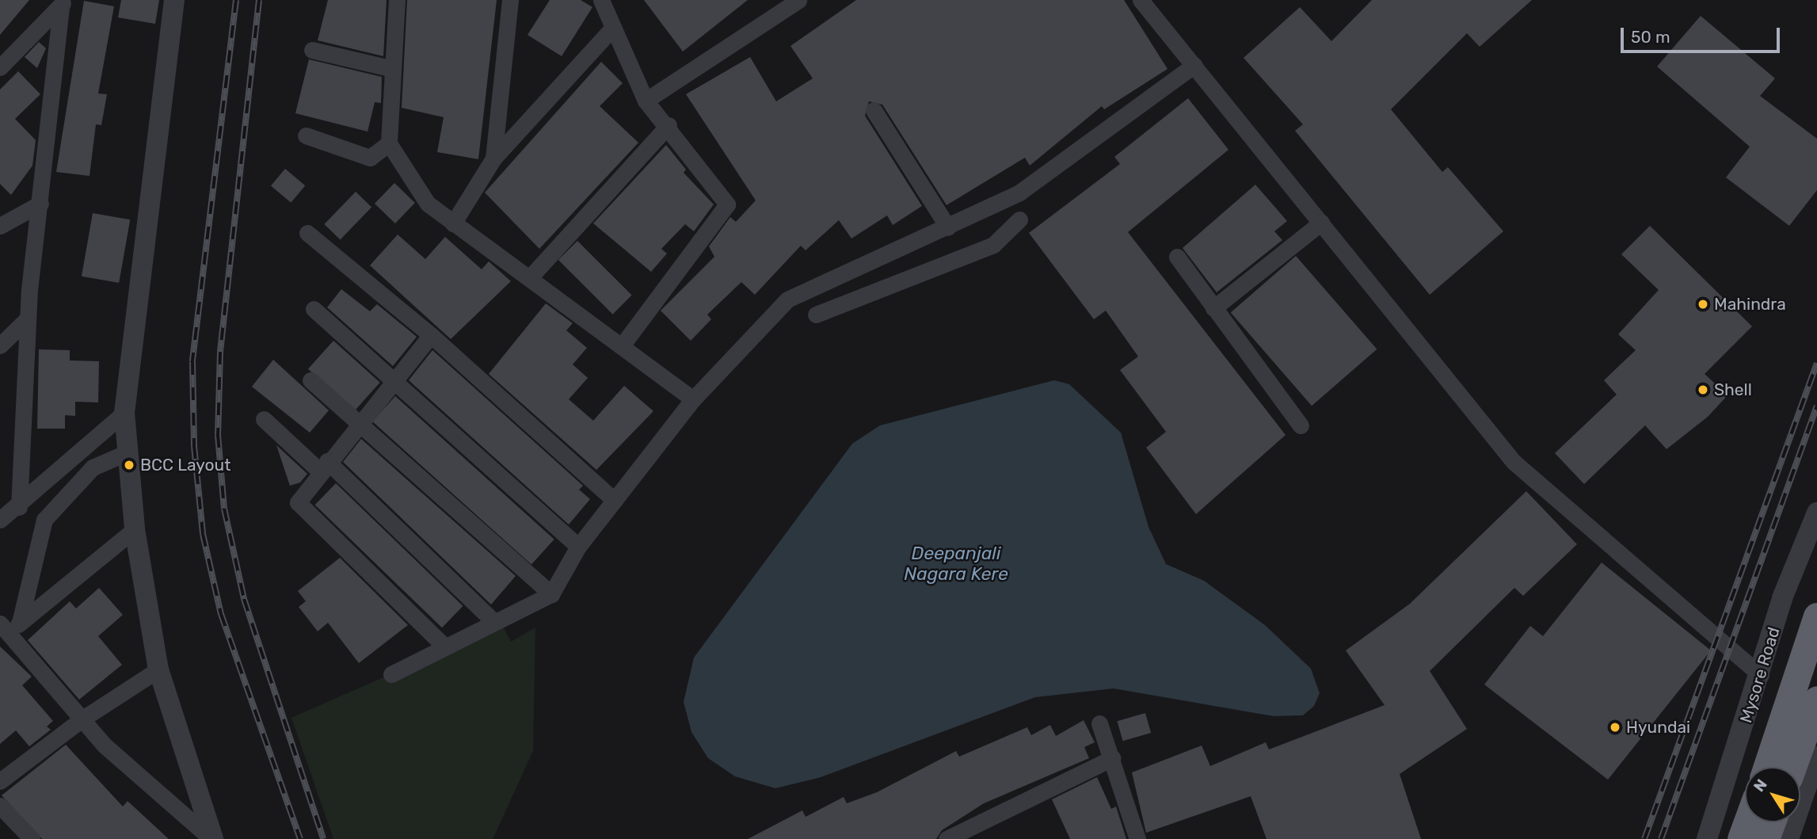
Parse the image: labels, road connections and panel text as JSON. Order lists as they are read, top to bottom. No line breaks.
{"streets":{"street":["Mysore Road"]},"water":["Deepanjali Nagara Kere"],"places":["Mahindra","Shell","BCC Layout","Hyundai"],"scale_bar":"50 m","north":"top left"}
